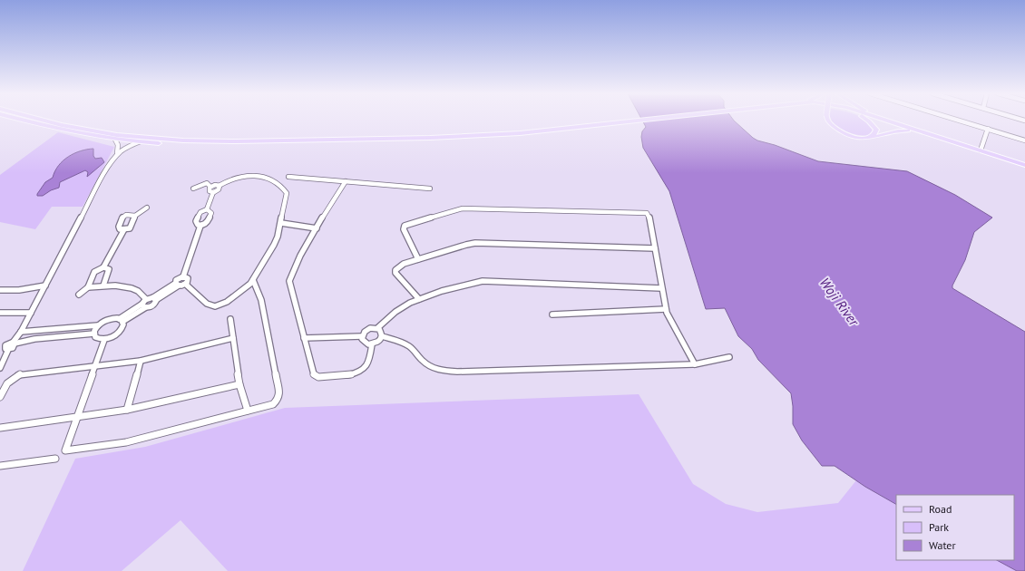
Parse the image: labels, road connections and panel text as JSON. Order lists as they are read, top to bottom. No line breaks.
{"water":["Woji River"],"legend":["Road","Park","Water"]}
